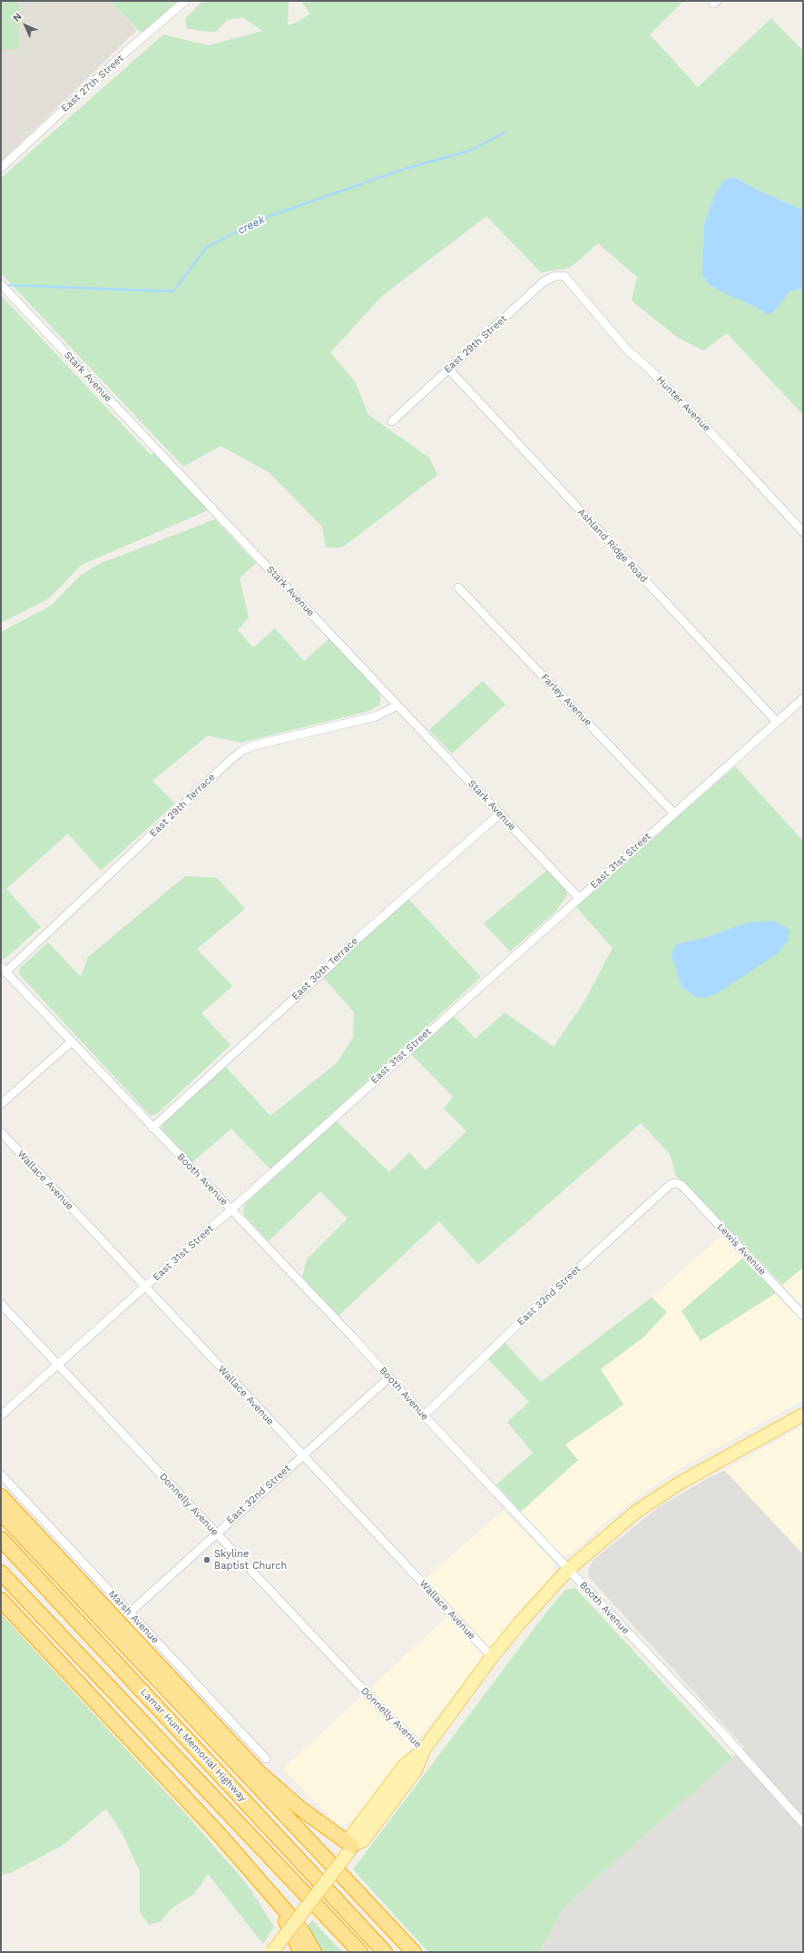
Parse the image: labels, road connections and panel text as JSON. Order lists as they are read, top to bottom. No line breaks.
{"streets":{"highway":["Lamar Hunt Memorial Highway"],"street":["East 27th Street","East 29th Street","Stark Avenue","Hunter Avenue","Ashland Ridge Road","Farley Avenue","East 29th Terrace","East 31st Street","East 30th Terrace","Booth Avenue","Wallace Avenue","Lewis Avenue","East 32nd Street","Donnelly Avenue","Marsh Avenue"]},"crossings":[["East 29th Street","Hunter Avenue"],["East 29th Street","Ashland Ridge Road"],["Stark Avenue","East 29th Terrace"],["Stark Avenue","East 31st Street"],["Stark Avenue","East 30th Terrace"],["Ashland Ridge Road","East 31st Street"],["Farley Avenue","East 31st Street"],["East 29th Terrace","Booth Avenue"],["East 31st Street","Booth Avenue"],["East 31st Street","Wallace Avenue"],["East 31st Street","Donnelly Avenue"],["East 30th Terrace","Booth Avenue"],["Booth Avenue","East 32nd Street"],["Wallace Avenue","East 32nd Street"],["Lewis Avenue","East 32nd Street"],["East 32nd Street","Donnelly Avenue"],["East 32nd Street","Marsh Avenue"]],"water":["creek"],"places":["Skyline Baptist Church"],"north":"top left"}
